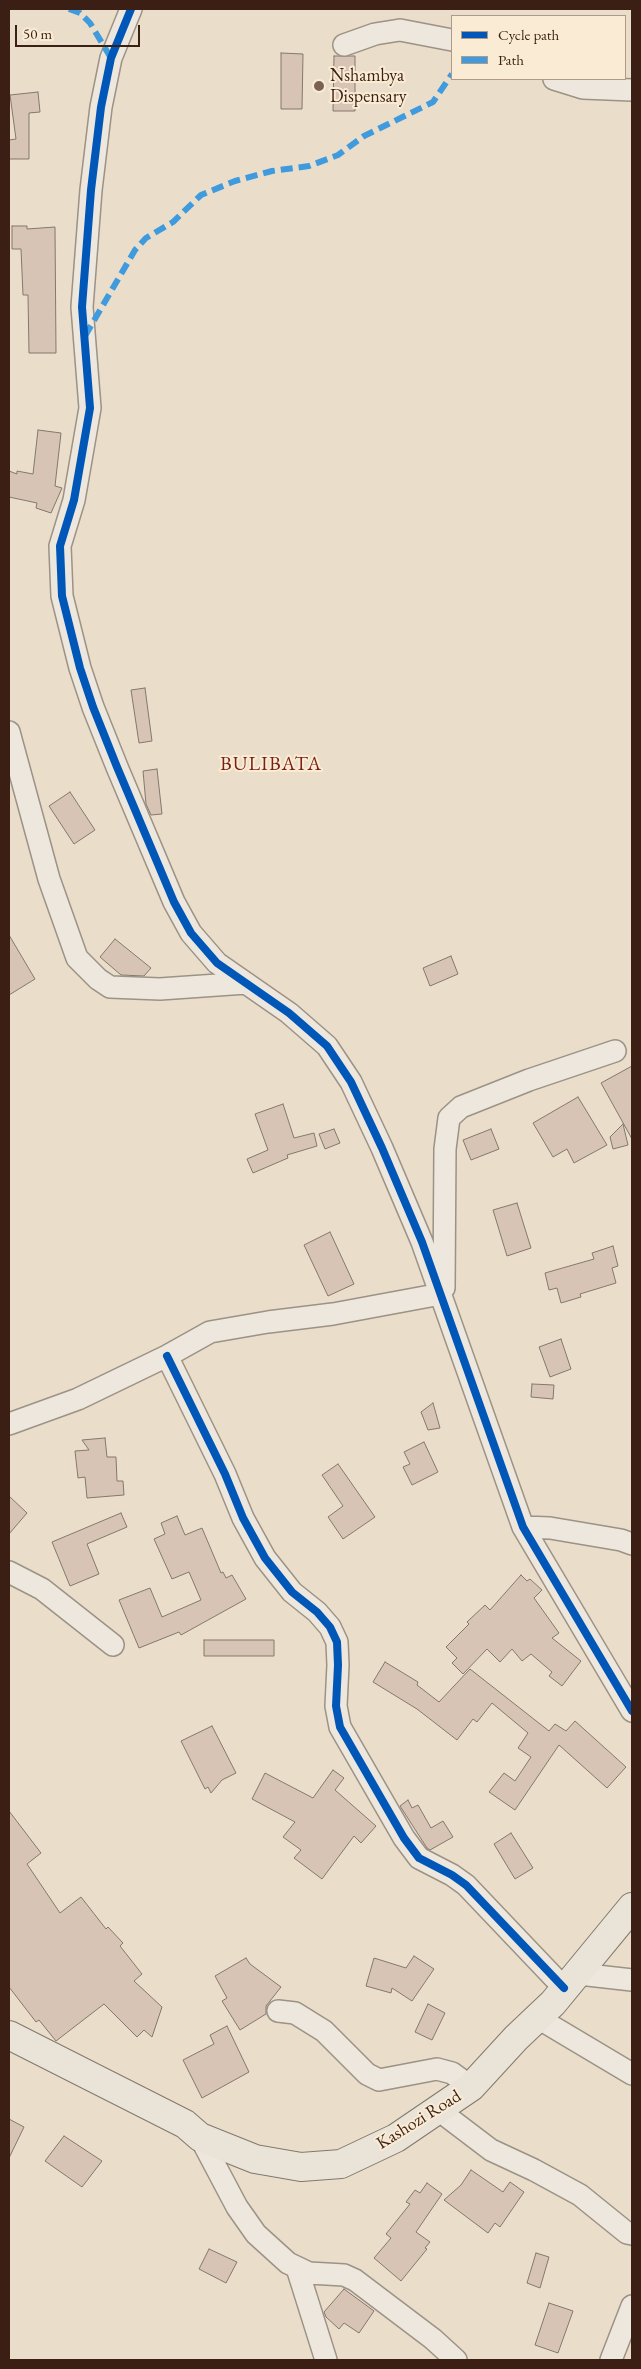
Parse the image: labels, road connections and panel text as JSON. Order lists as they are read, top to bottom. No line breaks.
{"streets":{"main road":["Kashozi Road"]},"districts":["BULIBATA"],"places":["Nshambya Dispensary"],"legend":["Cycle path","Path"],"scale_bar":"50 m"}
